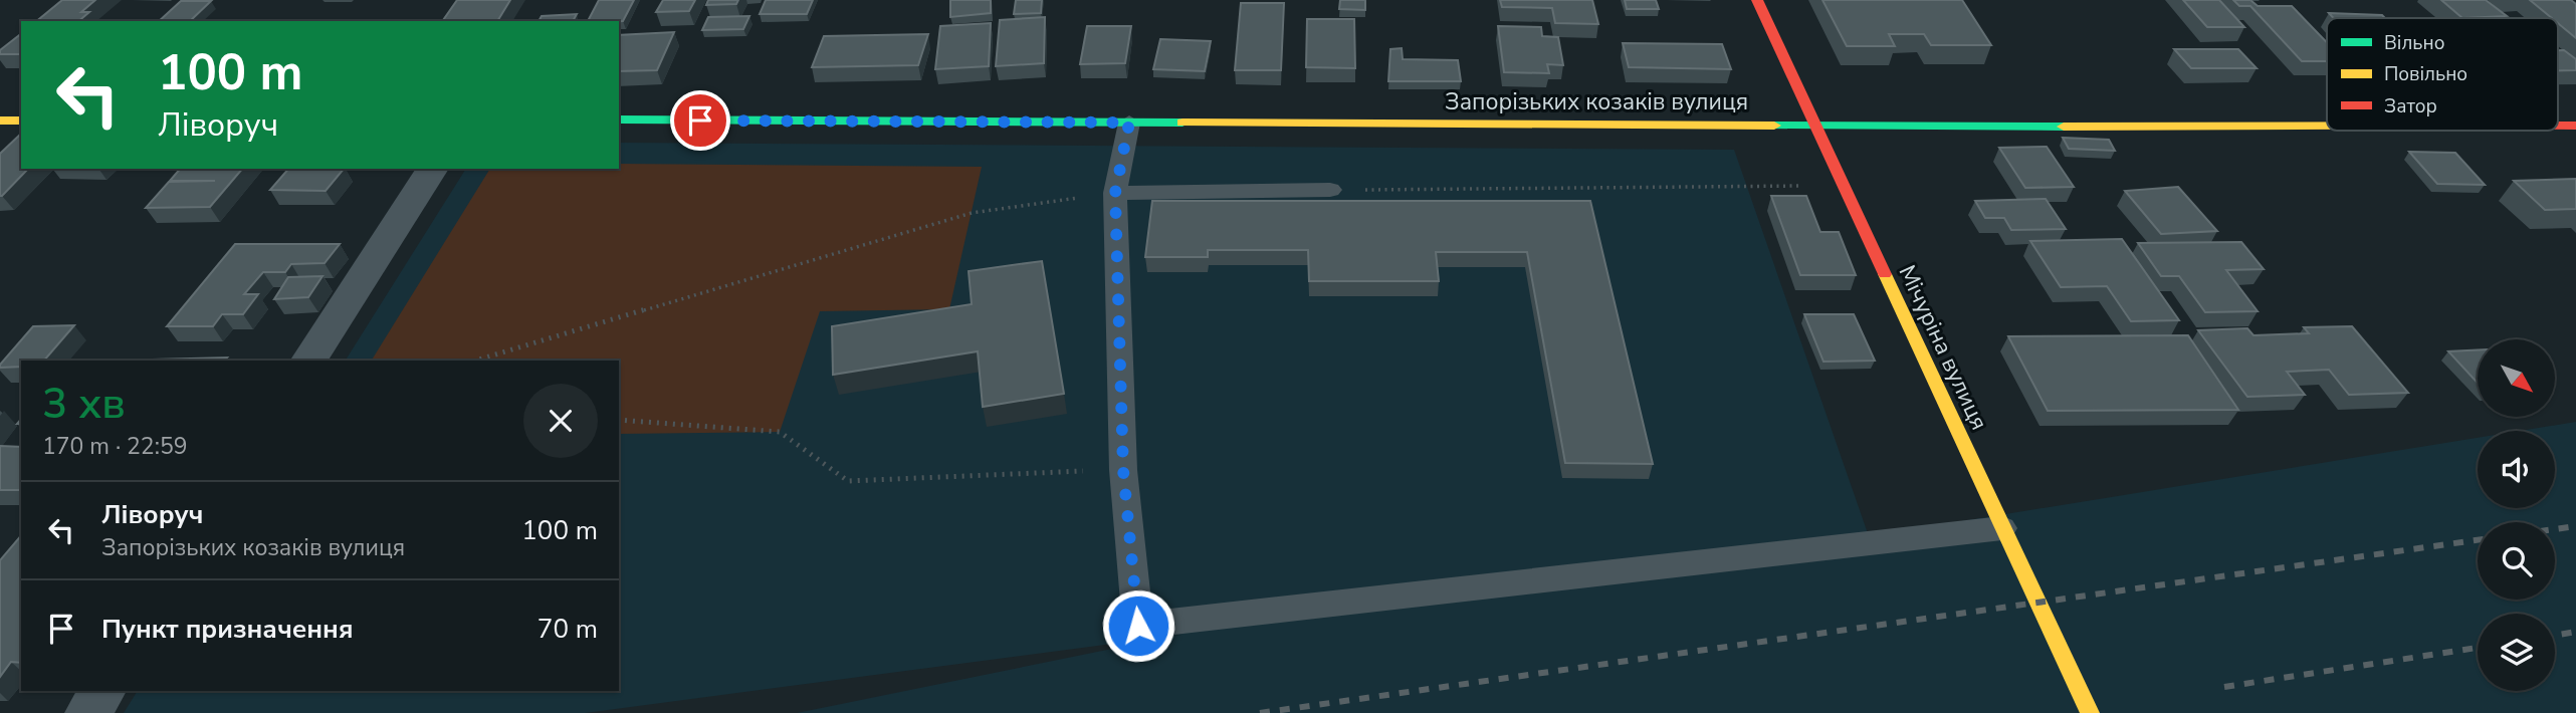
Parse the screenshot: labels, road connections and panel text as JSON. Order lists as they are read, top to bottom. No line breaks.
{"streets":{"main road":["Запорізьких козаків вулиця","Мічуріна вулиця"]},"crossings":[["Запорізьких козаків вулиця","Мічуріна вулиця"]],"legend":["Вільно","Повільно","Затор"],"north":"bottom right","page":{"turn":["100 m","Ліворуч"],"heading":["3 хв","170 m · 22:59"],"list":[{"name":"Ліворуч","note":"Запорізьких козаків вулиця","value":"100 m"},{"name":"Пункт призначення","value":"70 m"}]}}
